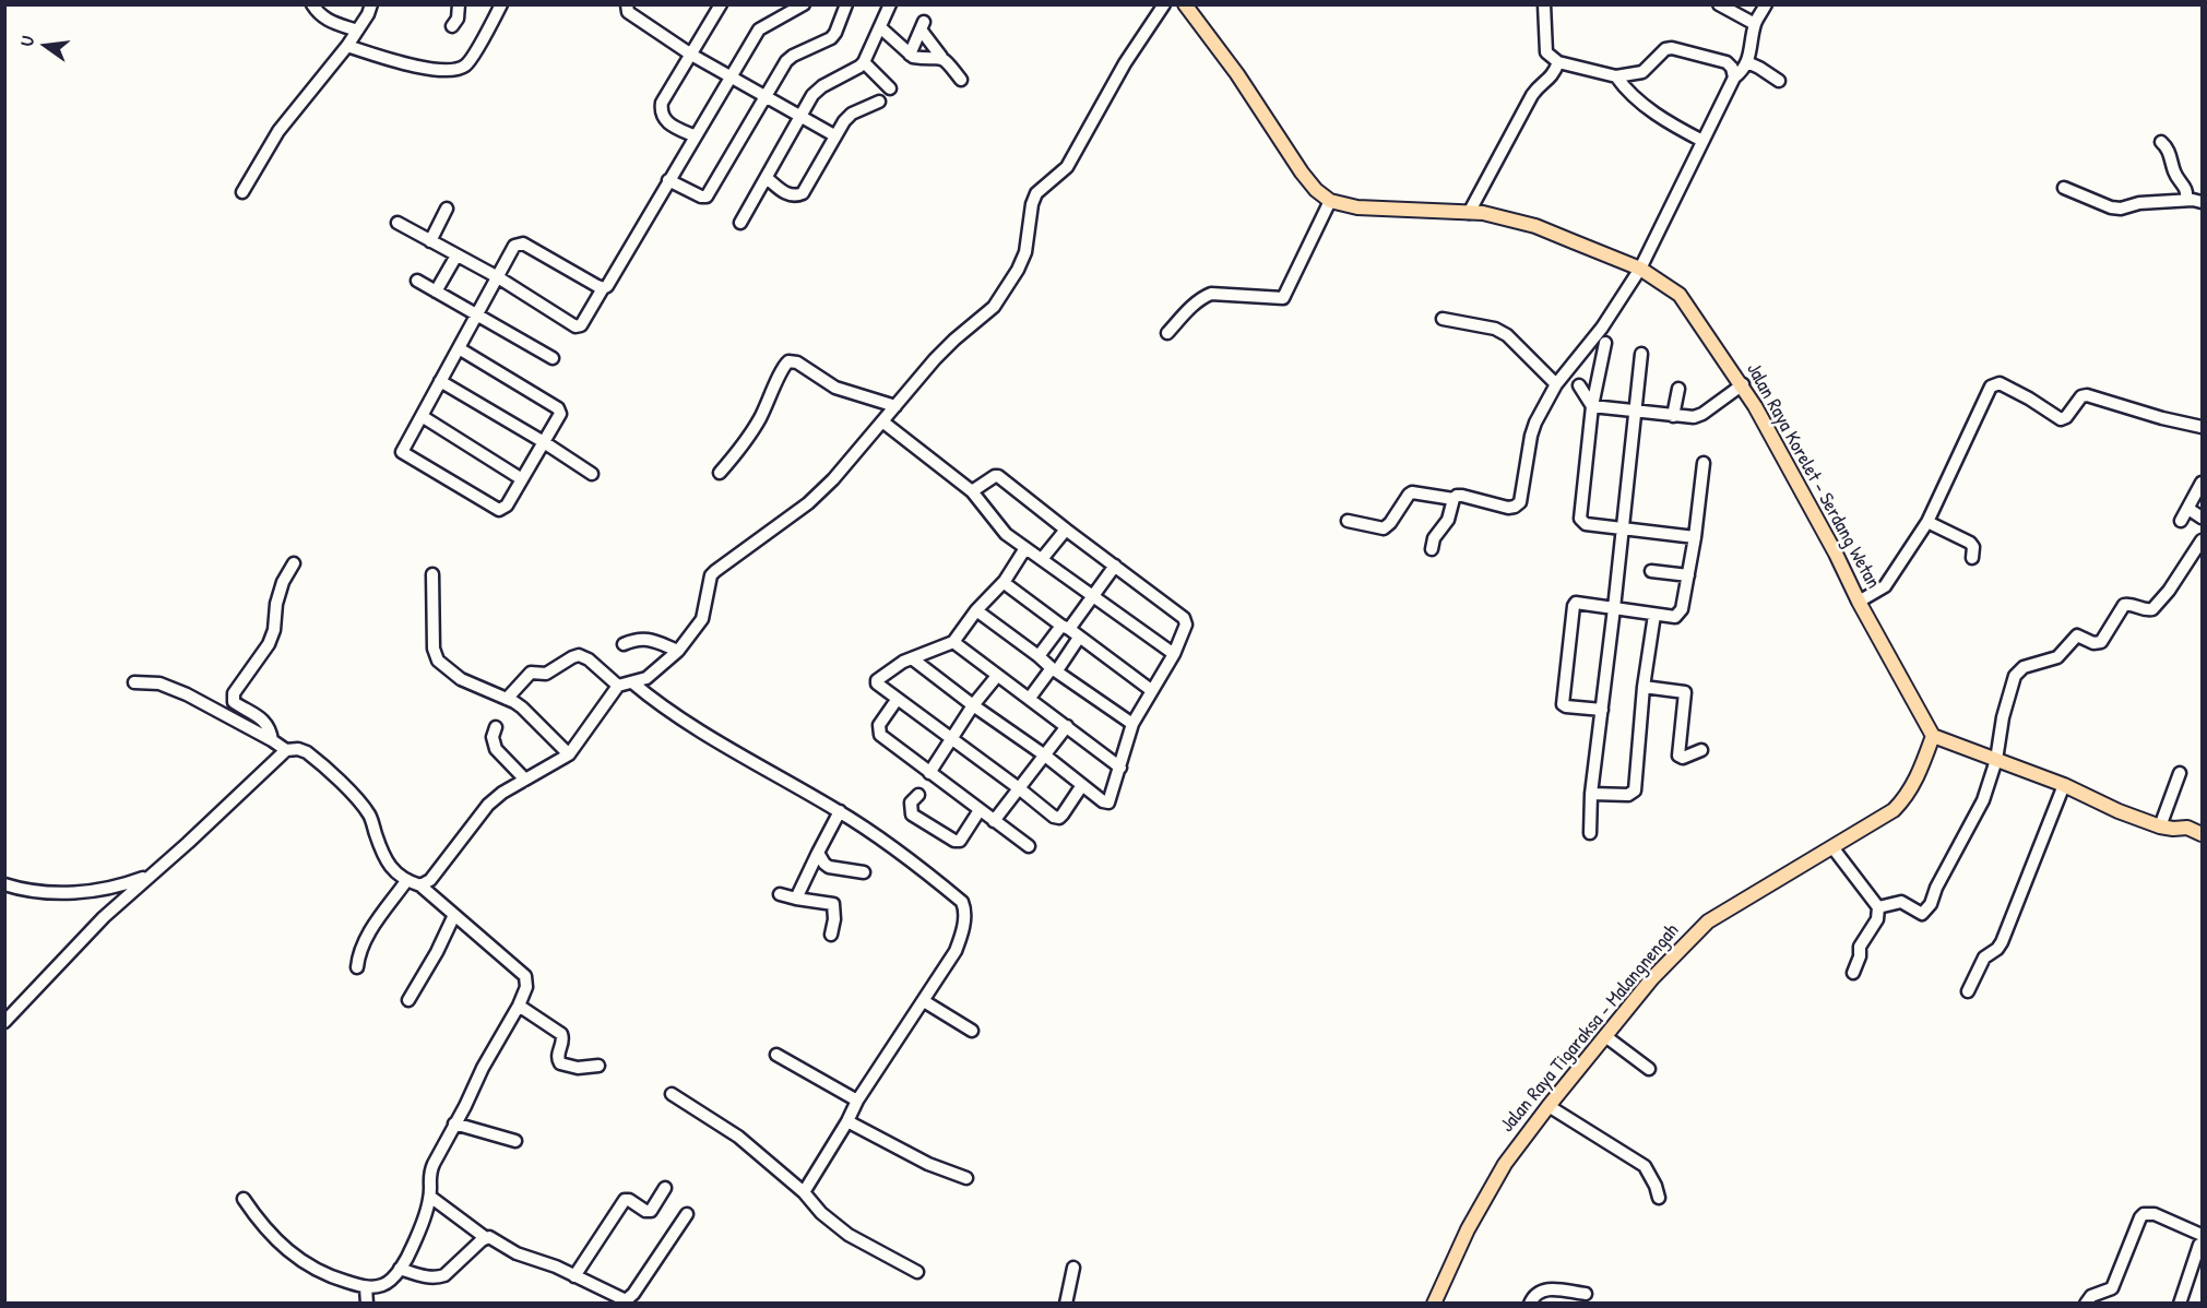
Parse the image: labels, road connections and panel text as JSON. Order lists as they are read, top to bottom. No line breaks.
{"streets":{"main road":["Jalan Raya Korelet - Serdang Wetan","Jalan Raya Tigaraksa - Malangnengah"]},"crossings":[["Jalan Raya Korelet - Serdang Wetan","Jalan Raya Tigaraksa - Malangnengah"]],"north":"left"}
